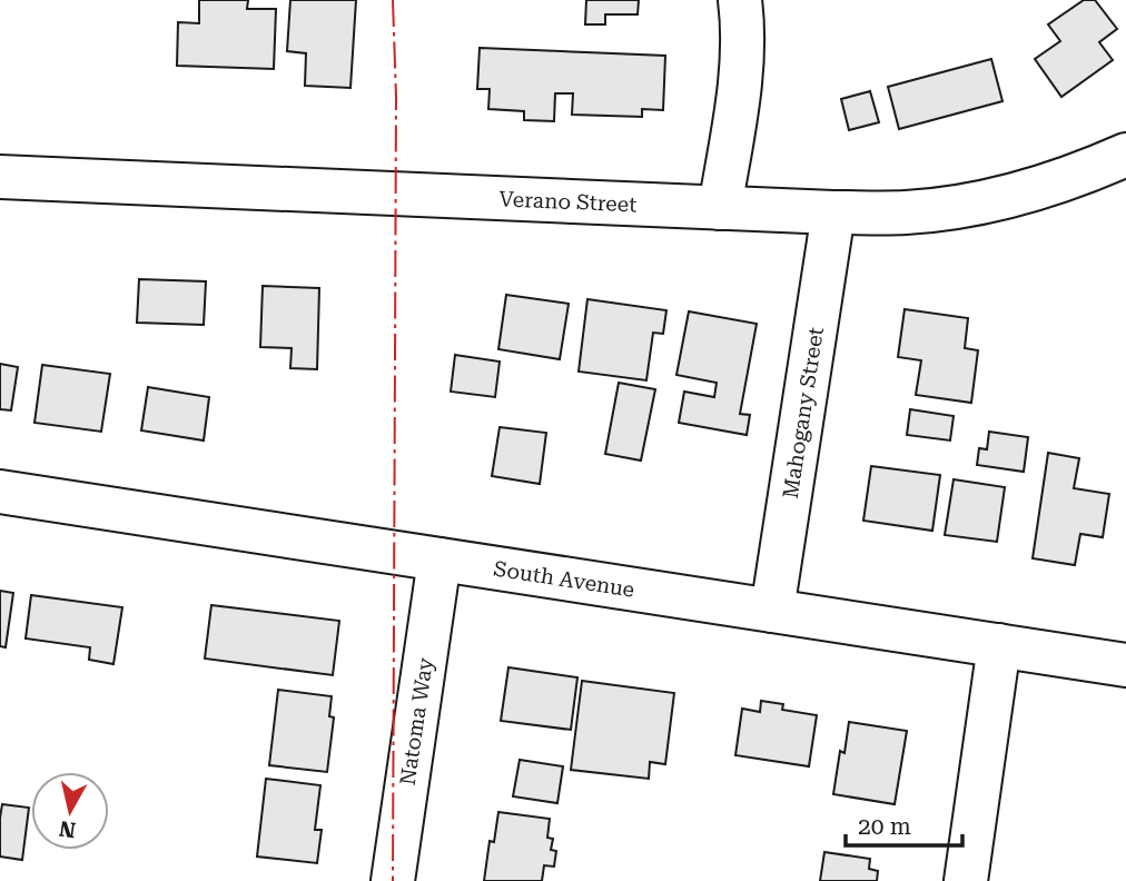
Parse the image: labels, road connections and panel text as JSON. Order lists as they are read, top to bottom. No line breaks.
{"streets":{"street":["Verano Street","Mahogany Street","South Avenue","Natoma Way"]},"crossings":[["Verano Street","Mahogany Street"],["Mahogany Street","South Avenue"],["South Avenue","Natoma Way"]],"scale_bar":"20 m","north":"bottom"}
